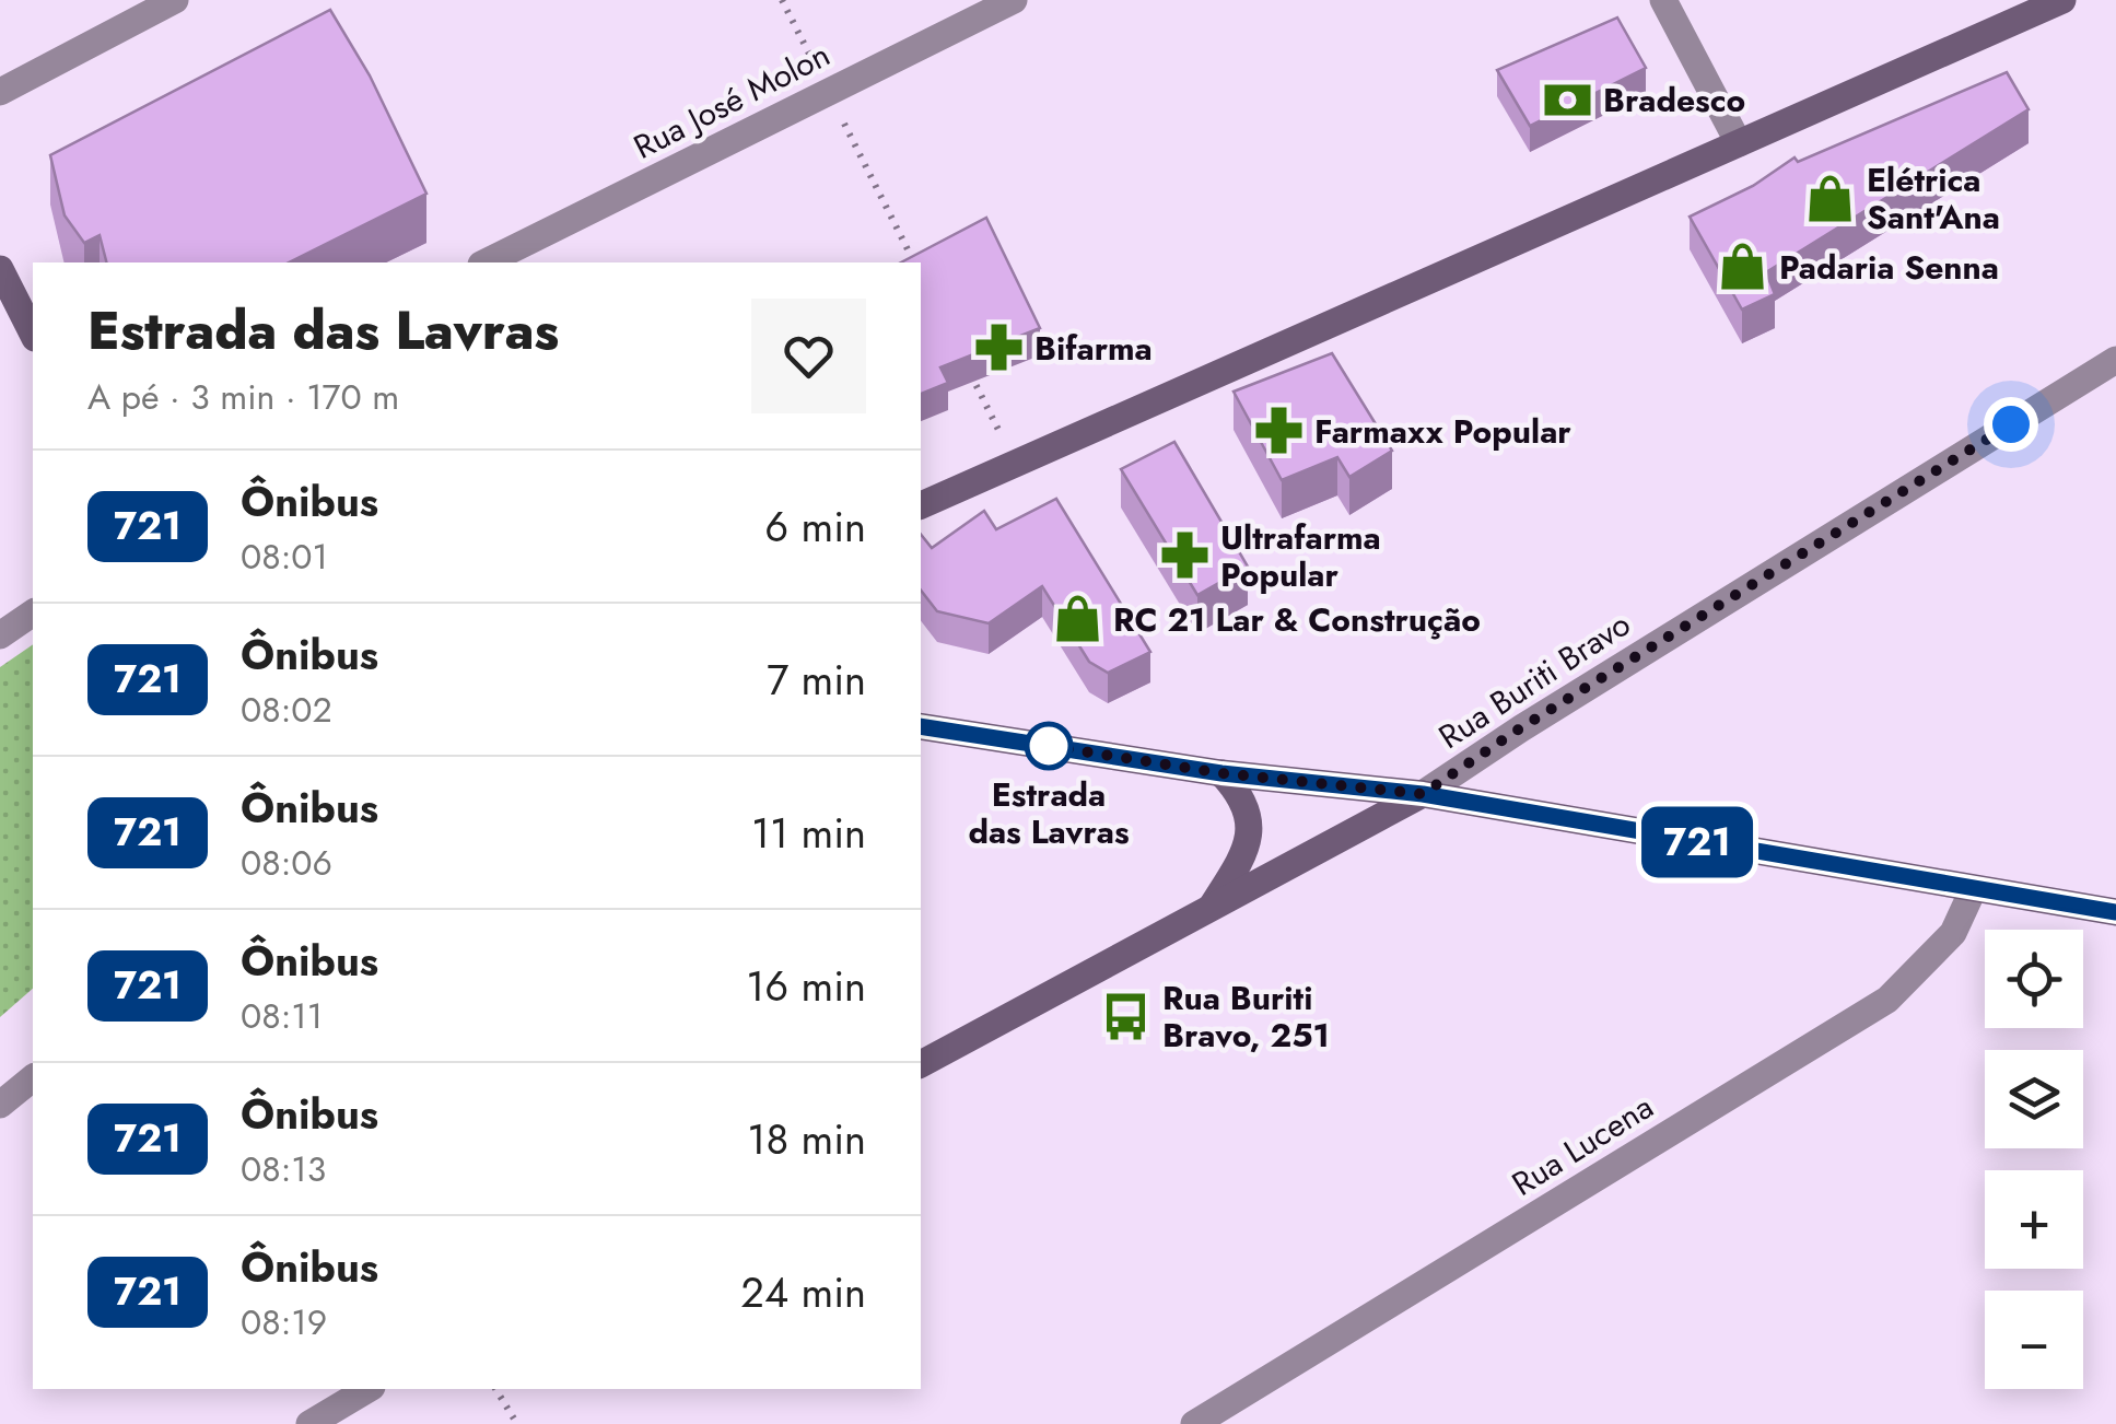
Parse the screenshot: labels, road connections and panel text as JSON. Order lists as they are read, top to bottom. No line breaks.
{"streets":{"main road":["Rua Buriti Bravo"],"street":["Rua José Molon","Rua Lucena"]},"places":{"bank":["Bradesco"],"shop":["Elétrica Sant'Ana","Padaria Senna","RC 21 Lar & Construção"],"pharmacy":["Bifarma","Farmaxx Popular","Ultrafarma Popular"],"other":["Estrada das Lavras"],"bus stop":["Rua Buriti Bravo, 251"]},"lines":["bus line 721"],"page":{"on_map":"721","heading":["Estrada das Lavras","A pé · 3 min · 170 m"],"list":[{"mark":"721","name":"Ônibus","note":"08:01","value":"6 min"},{"mark":"721","name":"Ônibus","note":"08:02","value":"7 min"},{"mark":"721","name":"Ônibus","note":"08:06","value":"11 min"},{"mark":"721","name":"Ônibus","note":"08:11","value":"16 min"},{"mark":"721","name":"Ônibus","note":"08:13","value":"18 min"},{"mark":"721","name":"Ônibus","note":"08:19","value":"24 min"}],"map_buttons":["+","−"]}}
